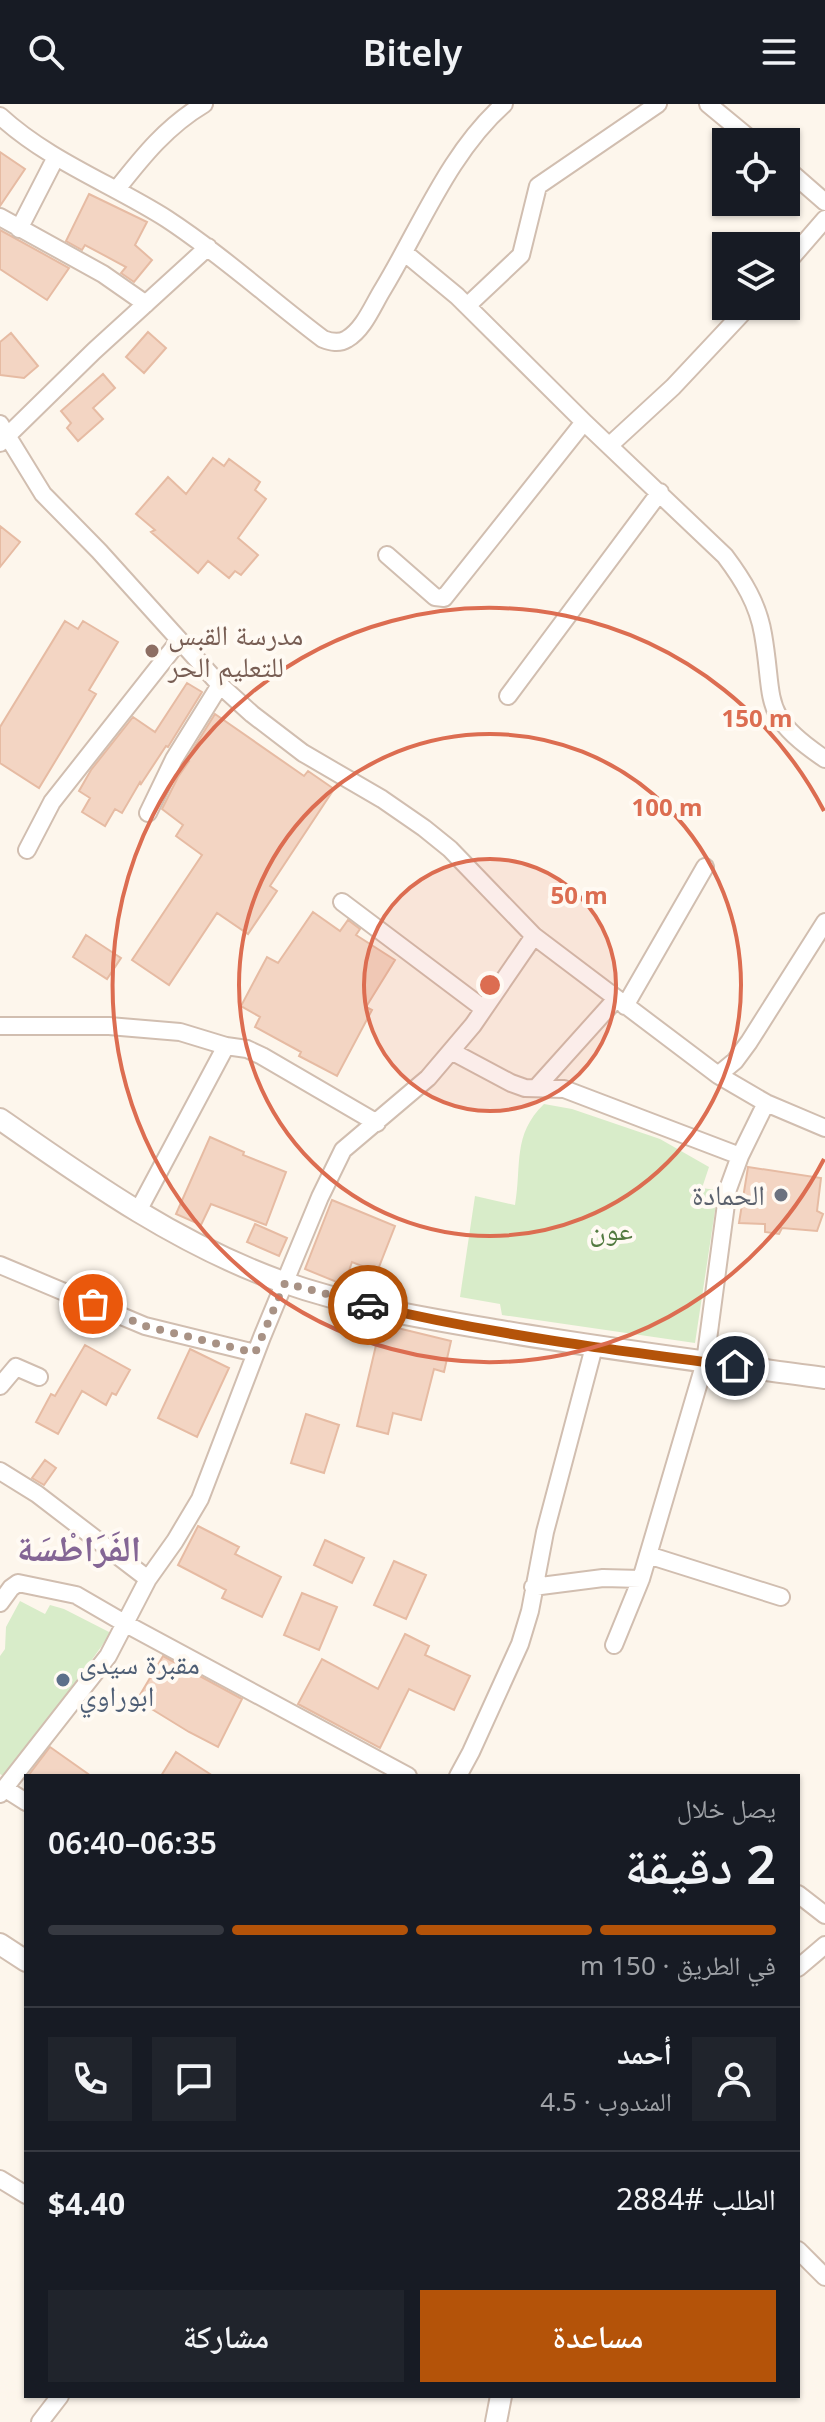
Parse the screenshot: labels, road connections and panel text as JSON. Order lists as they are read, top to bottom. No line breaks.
{"districts":["الفَرَاطْسَة"],"parks":["عون"],"places":["مدرسة القبس للتعليم الحر","الحمادة","مقبرة سيدى ابوراوي"],"page":{"header":"Bitely","heading":["2 دقيقة","يصل خلال","06:35–06:40"],"panel":["أحمد","المندوب · 4.5","الطلب #2884","$4.40"],"bar":"في الطريق · 150 m","buttons":["مساعدة","مشاركة"]},"rings":["150 m","100 m","50 m"]}
